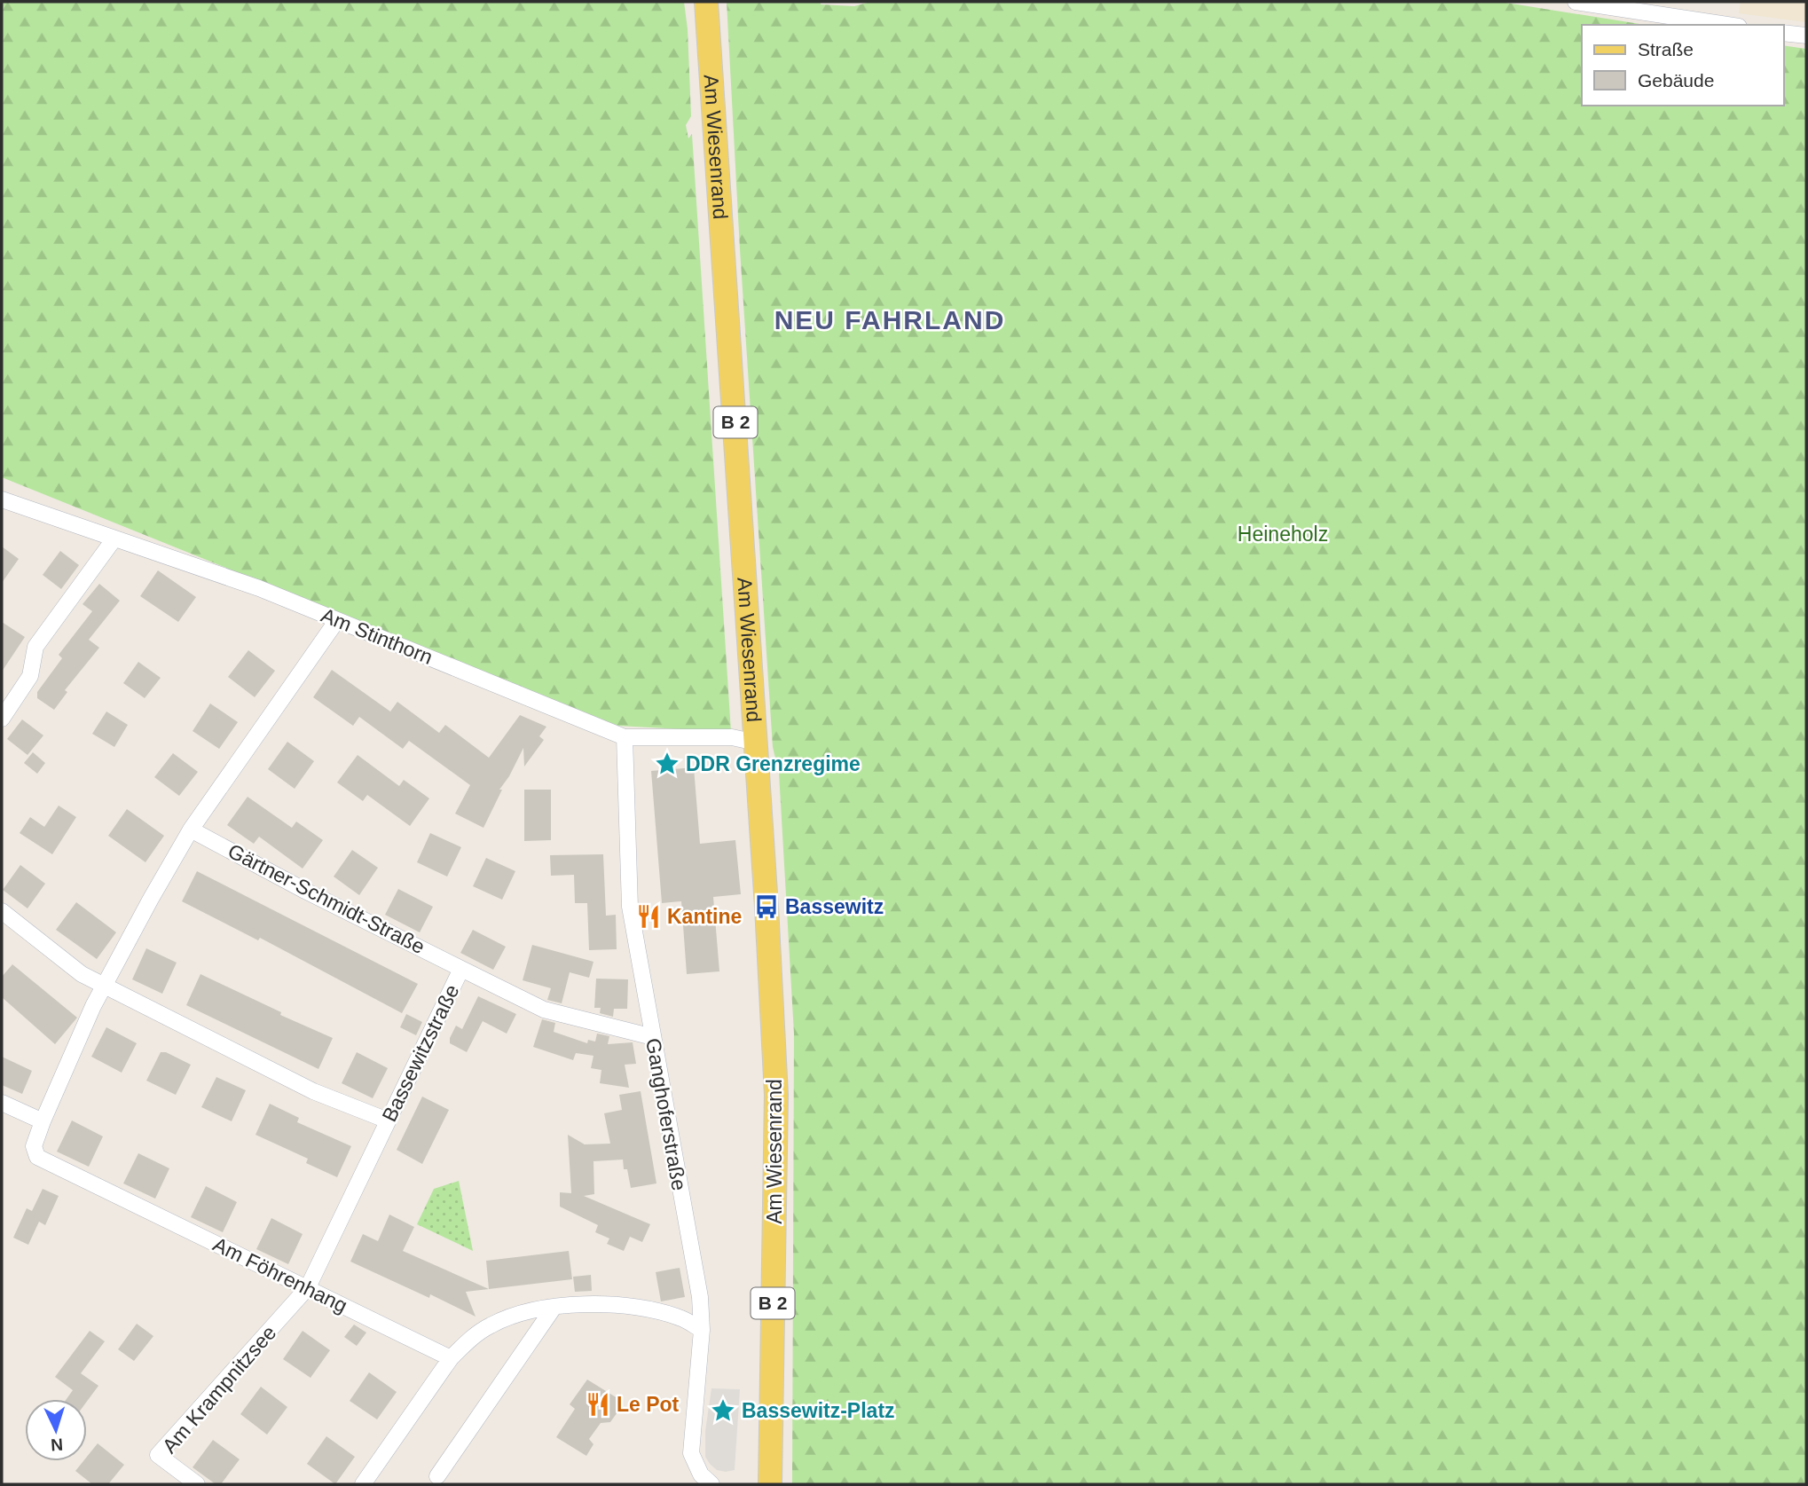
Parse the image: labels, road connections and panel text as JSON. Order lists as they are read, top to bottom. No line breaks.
{"streets":{"main road":["Am Wiesenrand","B 2"],"street":["Am Stinthorn","Gärtner-Schmidt-Straße","Bassewitzstraße","Ganghoferstraße","Am Föhrenhang","Am Krampnitzsee"]},"crossings":[["Am Wiesenrand","Am Stinthorn"],["Am Stinthorn","Ganghoferstraße"],["Gärtner-Schmidt-Straße","Bassewitzstraße"],["Bassewitzstraße","Ganghoferstraße"],["Bassewitzstraße","Am Föhrenhang"],["Bassewitzstraße","Am Krampnitzsee"],["Am Föhrenhang","Am Krampnitzsee"]],"districts":["NEU FAHRLAND"],"parks":["Heineholz"],"places":{"place":["DDR Grenzregime","Bassewitz-Platz"],"bus stop":["Bassewitz"],"restaurant":["Kantine","Le Pot"]},"legend":["Straße","Gebäude"],"north":"bottom"}
